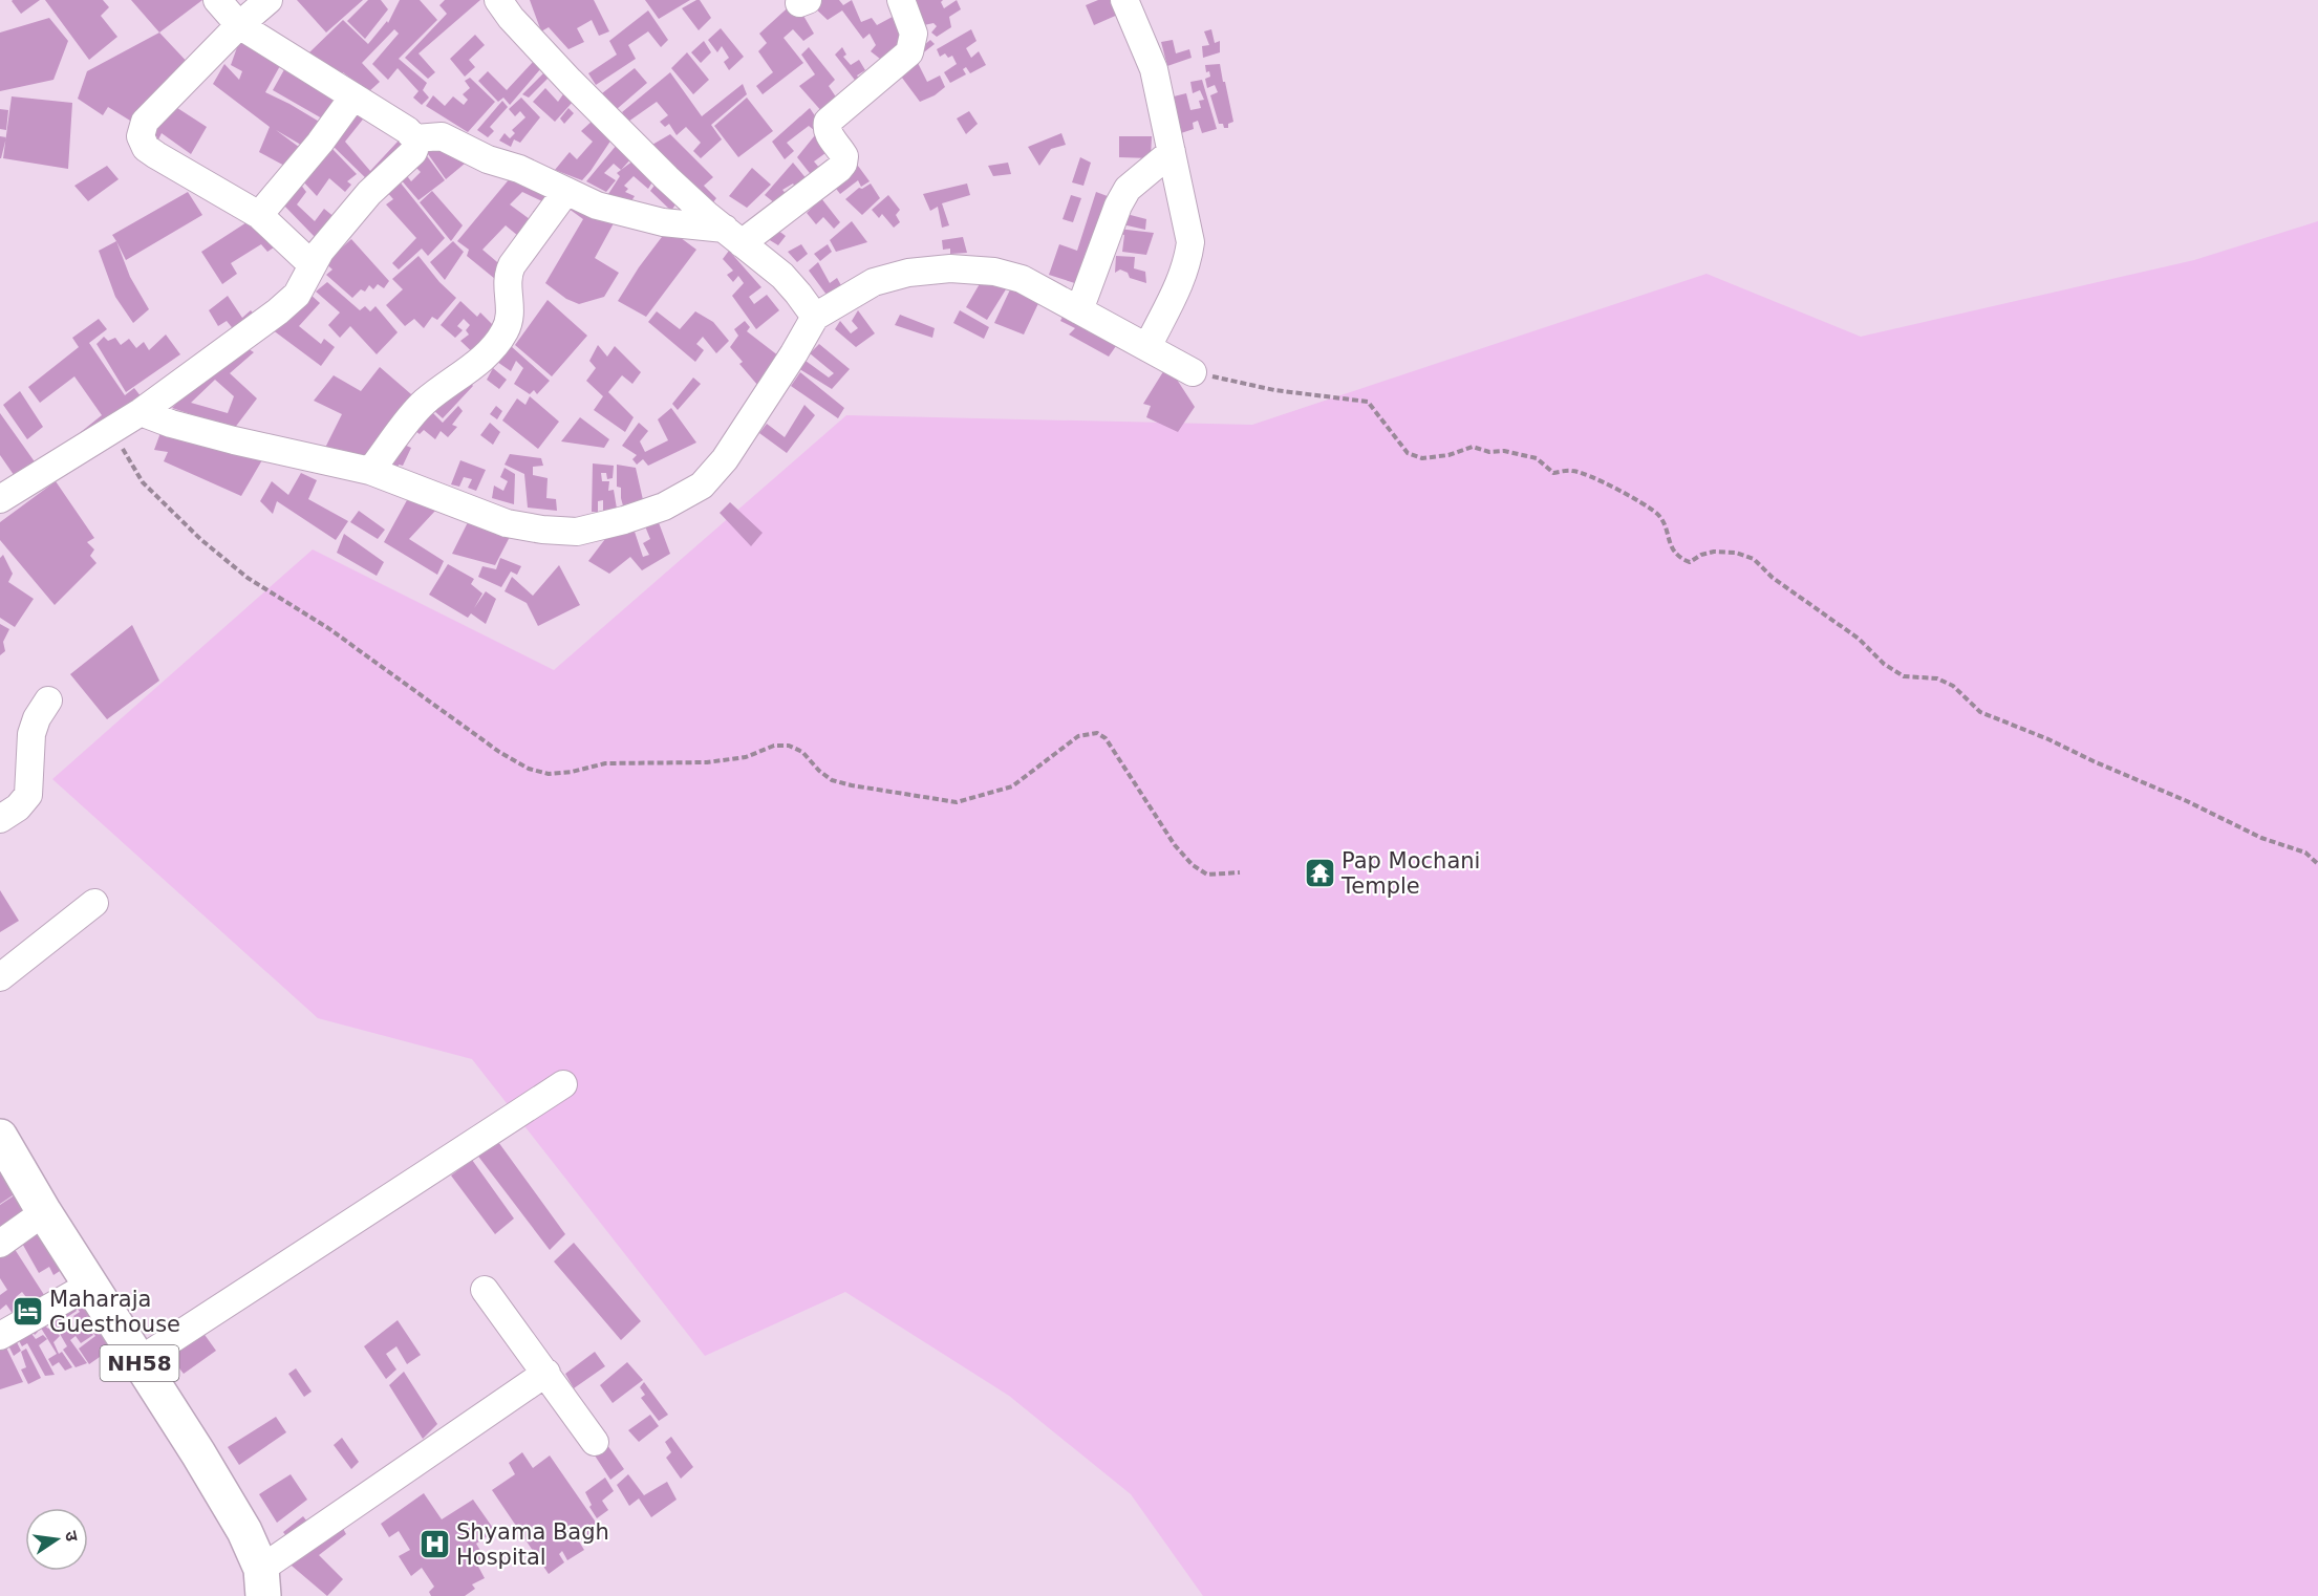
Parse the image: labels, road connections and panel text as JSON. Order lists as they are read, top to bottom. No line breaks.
{"streets":{"highway":["NH58"]},"places":{"temple":["Pap Mochani Temple"],"hotel":["Maharaja Guesthouse"],"hospital":["Shyama Bagh Hospital"]},"north":"right"}
